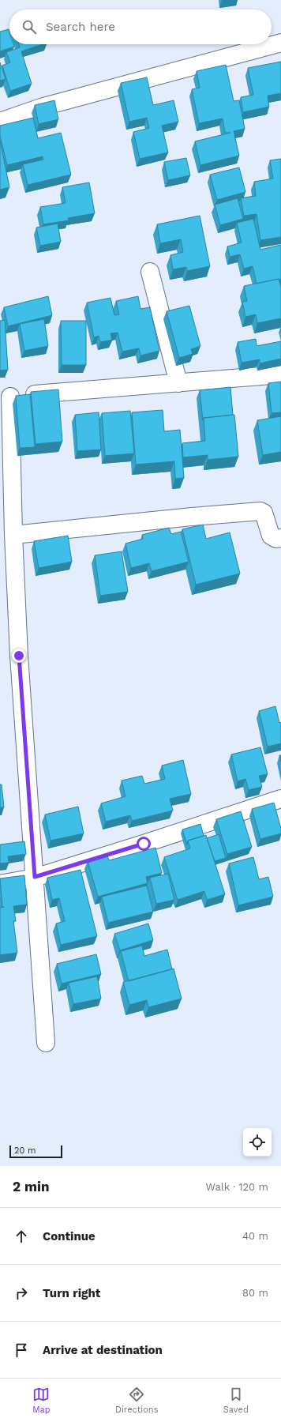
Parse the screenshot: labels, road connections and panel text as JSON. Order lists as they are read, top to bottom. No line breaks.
{"scale_bar":"20 m","page":{"search":"Search here","scale":"20 m","heading":["2 min","Walk · 120 m"],"list":[["Continue","40 m"],["Turn right","80 m"],"Arrive at destination"],"nav":["Map","Directions","Saved"]}}
